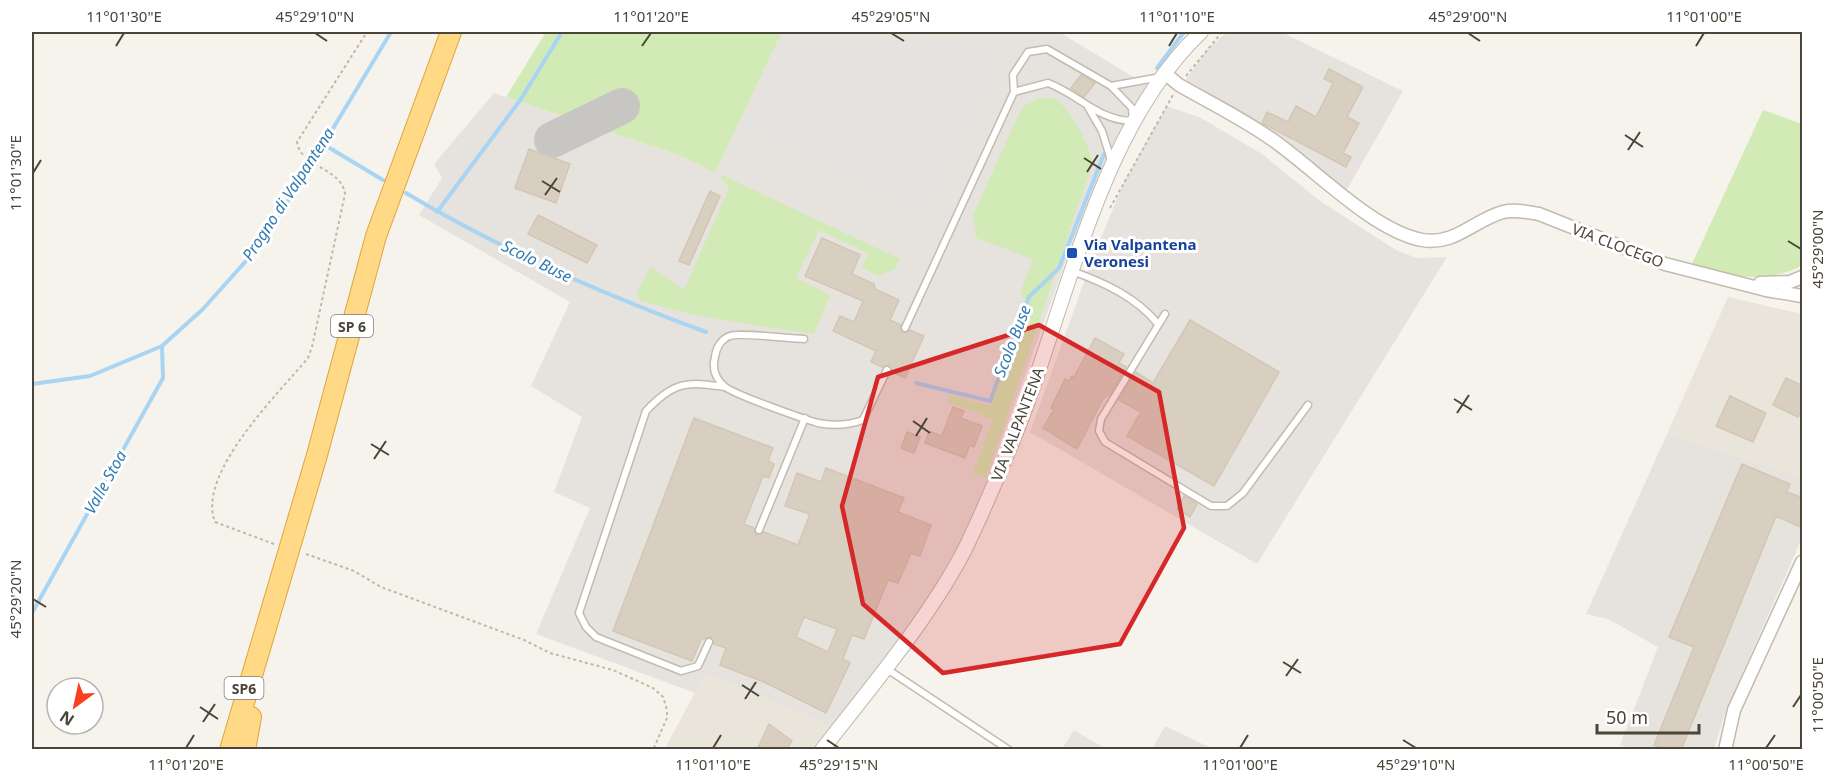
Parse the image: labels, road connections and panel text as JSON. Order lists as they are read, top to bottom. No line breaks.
{"streets":{"highway":["SP 6","SP6"],"street":["VIA CLOCEGO","VIA VALPANTENA"]},"crossings":[["VIA CLOCEGO","VIA VALPANTENA"],["SP 6","SP6"]],"water":["Progno di Valpantena","Scolo Buse","Valle Stoa"],"places":{"transit":["Via Valpantena Veronesi"]},"scale_bar":"50 m","north":"bottom left","coordinates":["11°01'30\"E","45°29'10\"N","11°01'20\"E","45°29'05\"N","11°01'10\"E","45°29'00\"N","11°01'00\"E","45°29'20\"N","11°00'50\"E","45°29'15\"N"]}
